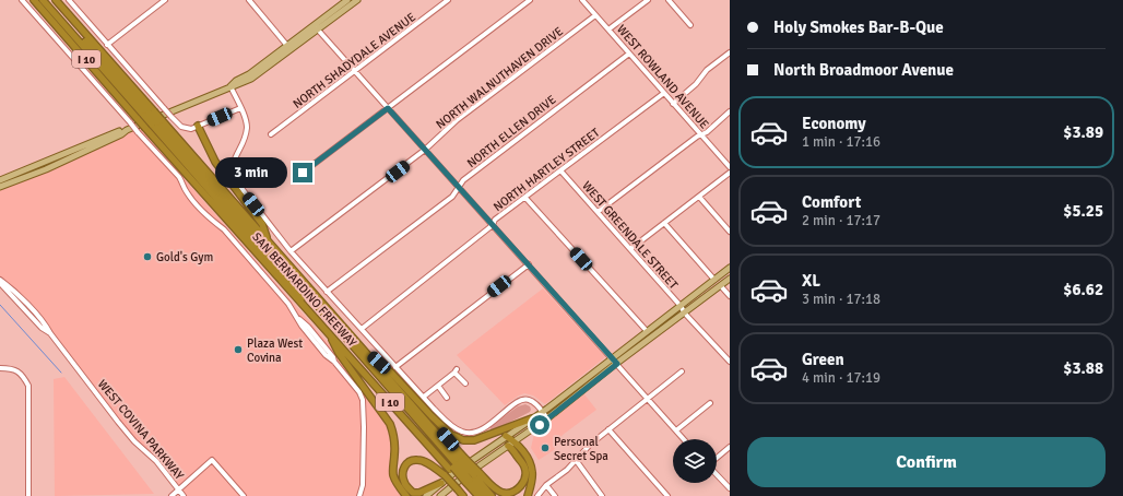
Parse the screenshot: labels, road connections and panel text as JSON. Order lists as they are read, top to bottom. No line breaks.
{"streets":{"highway":["I 10","SAN BERNARDINO FREEWAY"],"street":["NORTH SHADYDALE AVENUE","WEST ROWLAND AVENUE","NORTH WALNUTHAVEN DRIVE","NORTH ELLEN DRIVE","NORTH HARTLEY STREET","WEST GREENDALE STREET","WEST COVINA PARKWAY"]},"crossings":[["WEST ROWLAND AVENUE","NORTH WALNUTHAVEN DRIVE"],["WEST ROWLAND AVENUE","NORTH ELLEN DRIVE"],["WEST ROWLAND AVENUE","NORTH HARTLEY STREET"],["NORTH HARTLEY STREET","WEST GREENDALE STREET"]],"places":["Gold's Gym","Plaza West Covina","Personal Secret Spa"],"page":{"banner":["Holy Smokes Bar-B-Que","North Broadmoor Avenue"],"list":[{"name":"Economy","note":"1 min · 17:16","value":"$3.89"},{"name":"Comfort","note":"2 min · 17:17","value":"$5.25"},{"name":"XL","note":"3 min · 17:18","value":"$6.62"},{"name":"Green","note":"4 min · 17:19","value":"$3.88"}],"bubble":"3 min","buttons":"Confirm"}}
